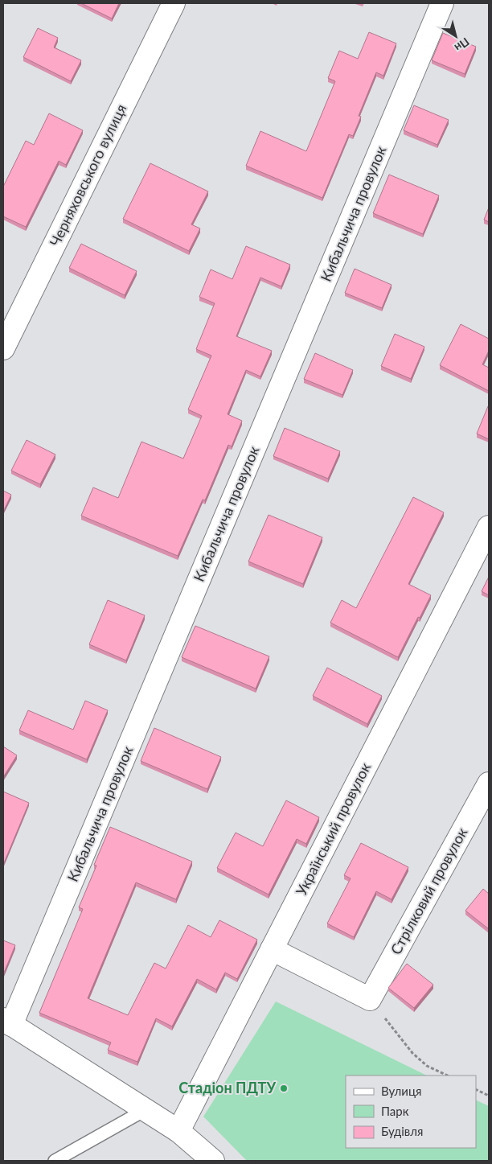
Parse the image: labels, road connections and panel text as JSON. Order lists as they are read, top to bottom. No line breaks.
{"streets":{"street":["Черняховського вулиця","Кибальчича провулок","Український провулок","Стрілковий провулок"]},"places":["Стадіон ПДТУ"],"legend":["Вулиця","Парк","Будівля"],"north":"bottom right"}
